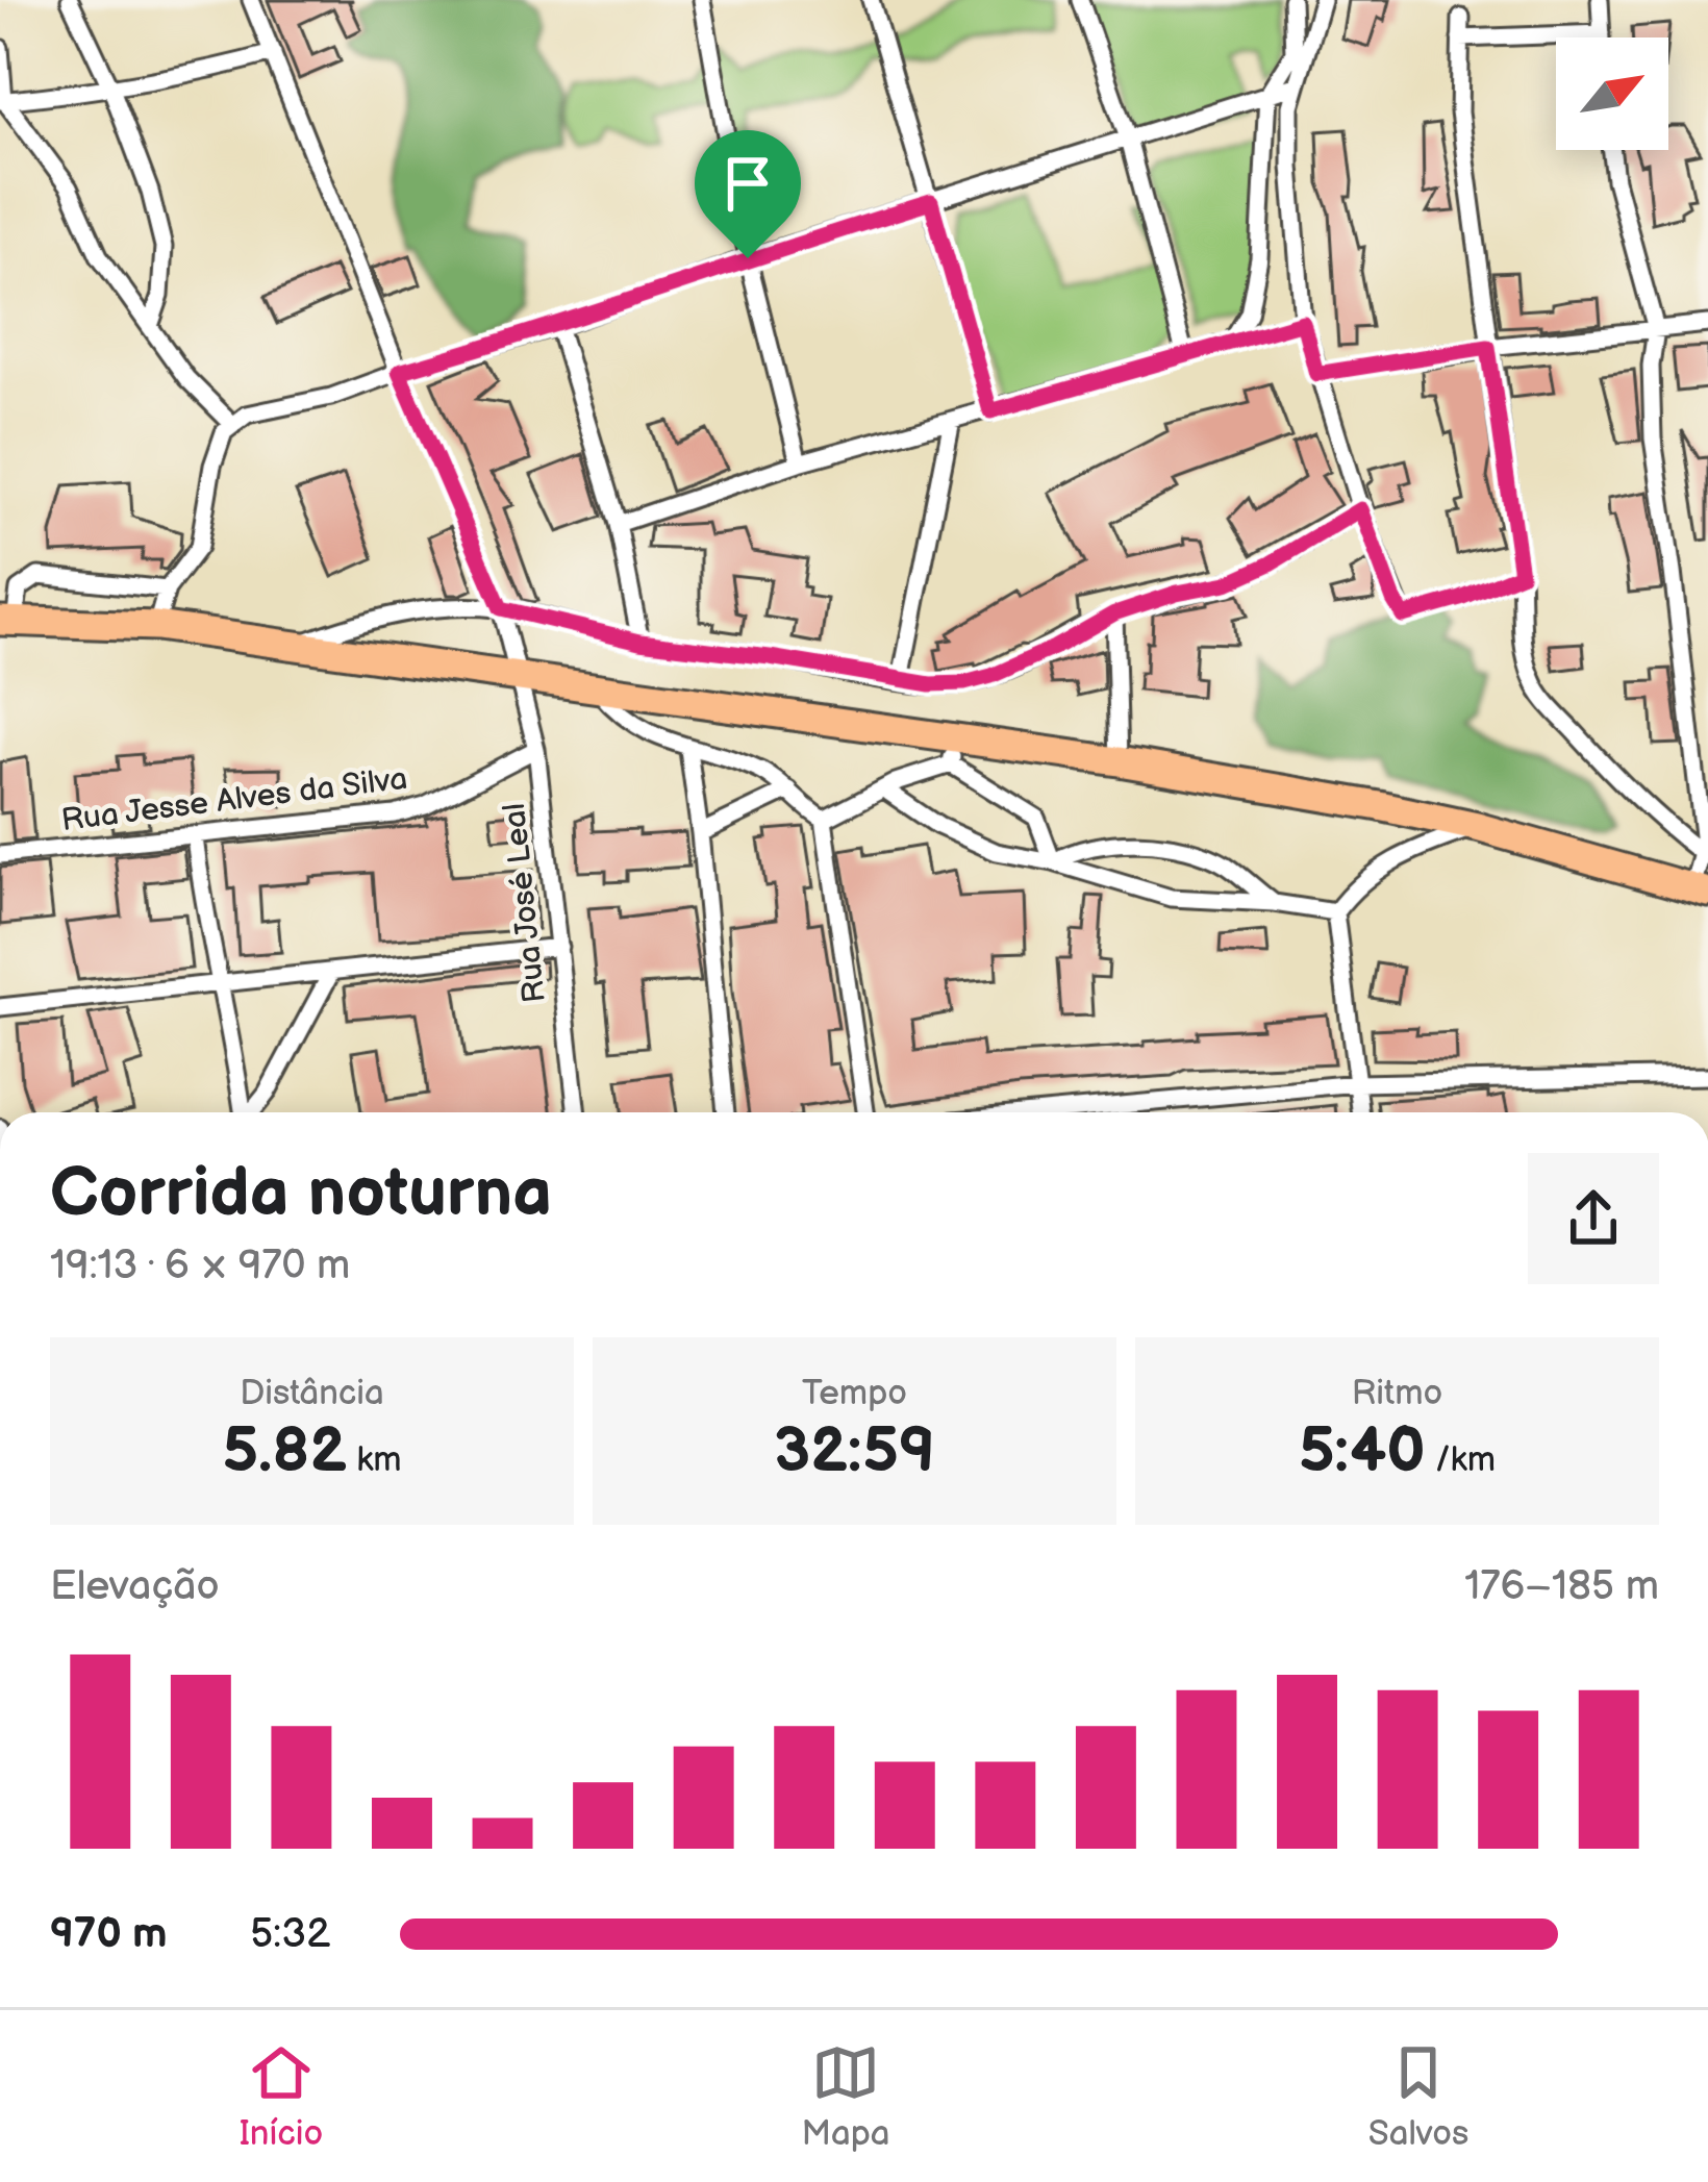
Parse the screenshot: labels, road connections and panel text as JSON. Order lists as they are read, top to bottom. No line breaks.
{"streets":{"street":["Rua Jesse Alves da Silva","Rua José Leal"]},"crossings":[["Rua Jesse Alves da Silva","Rua José Leal"]],"north":"top right","page":{"heading":["Corrida noturna","19:13 · 6 × 970 m"],"stats":[["Distância","5.82 km"],["Tempo","32:59"],["Ritmo","5:40 /km"]],"chart":["Elevação","176–185 m"],"list":[{"name":"970 m","note":"5:32"}],"tabs":["Início","Mapa","Salvos"]}}
